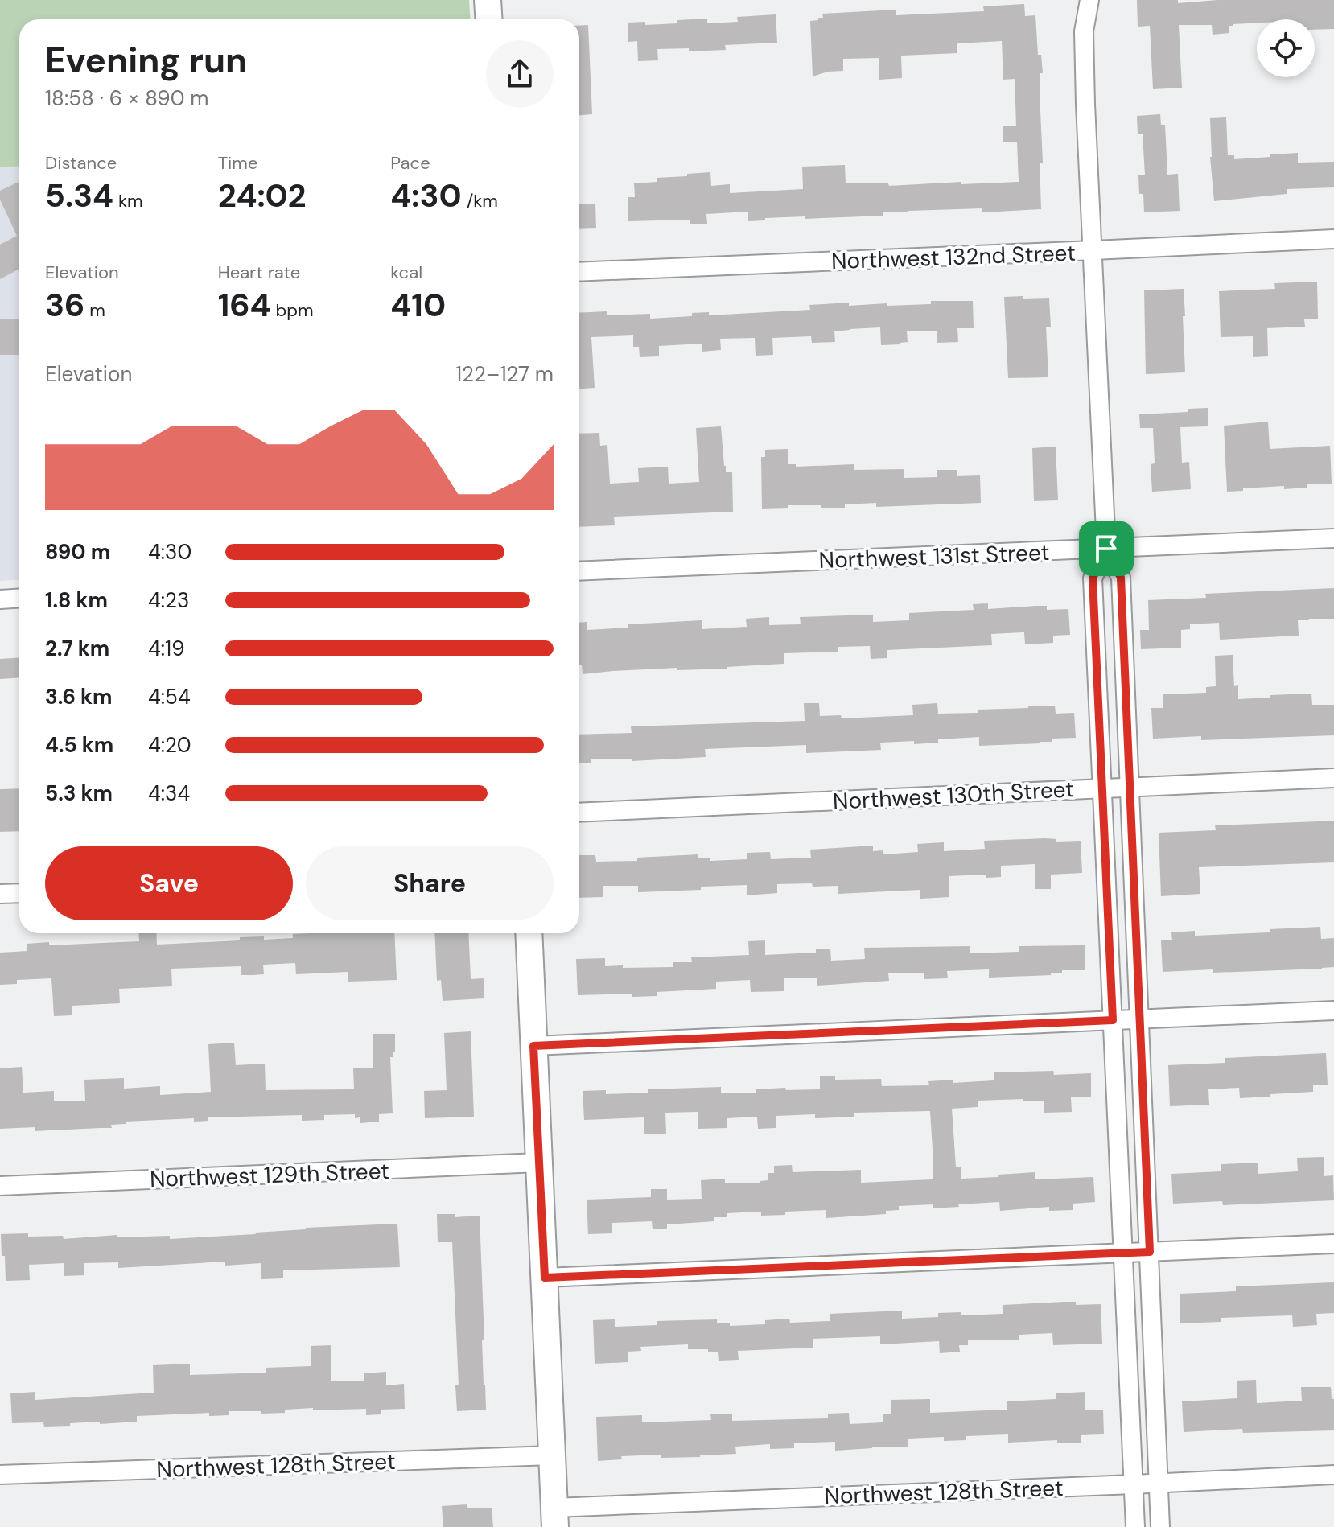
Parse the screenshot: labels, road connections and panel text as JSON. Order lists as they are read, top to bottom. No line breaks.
{"streets":{"street":["Northwest 132nd Street","Northwest 131st Street","Northwest 130th Street","Northwest 129th Street","Northwest 128th Street"]},"page":{"heading":["Evening run","18:58 · 6 × 890 m"],"stats":[["Distance","5.34 km"],["Time","24:02"],["Pace","4:30 /km"],["Elevation","36 m"],["Heart rate","164 bpm"],["kcal","410"]],"chart":["Elevation","122–127 m"],"list":[{"name":"890 m","note":"4:30"},{"name":"1.8 km","note":"4:23"},{"name":"2.7 km","note":"4:19"},{"name":"3.6 km","note":"4:54"},{"name":"4.5 km","note":"4:20"},{"name":"5.3 km","note":"4:34"}],"buttons":["Save","Share"]}}
